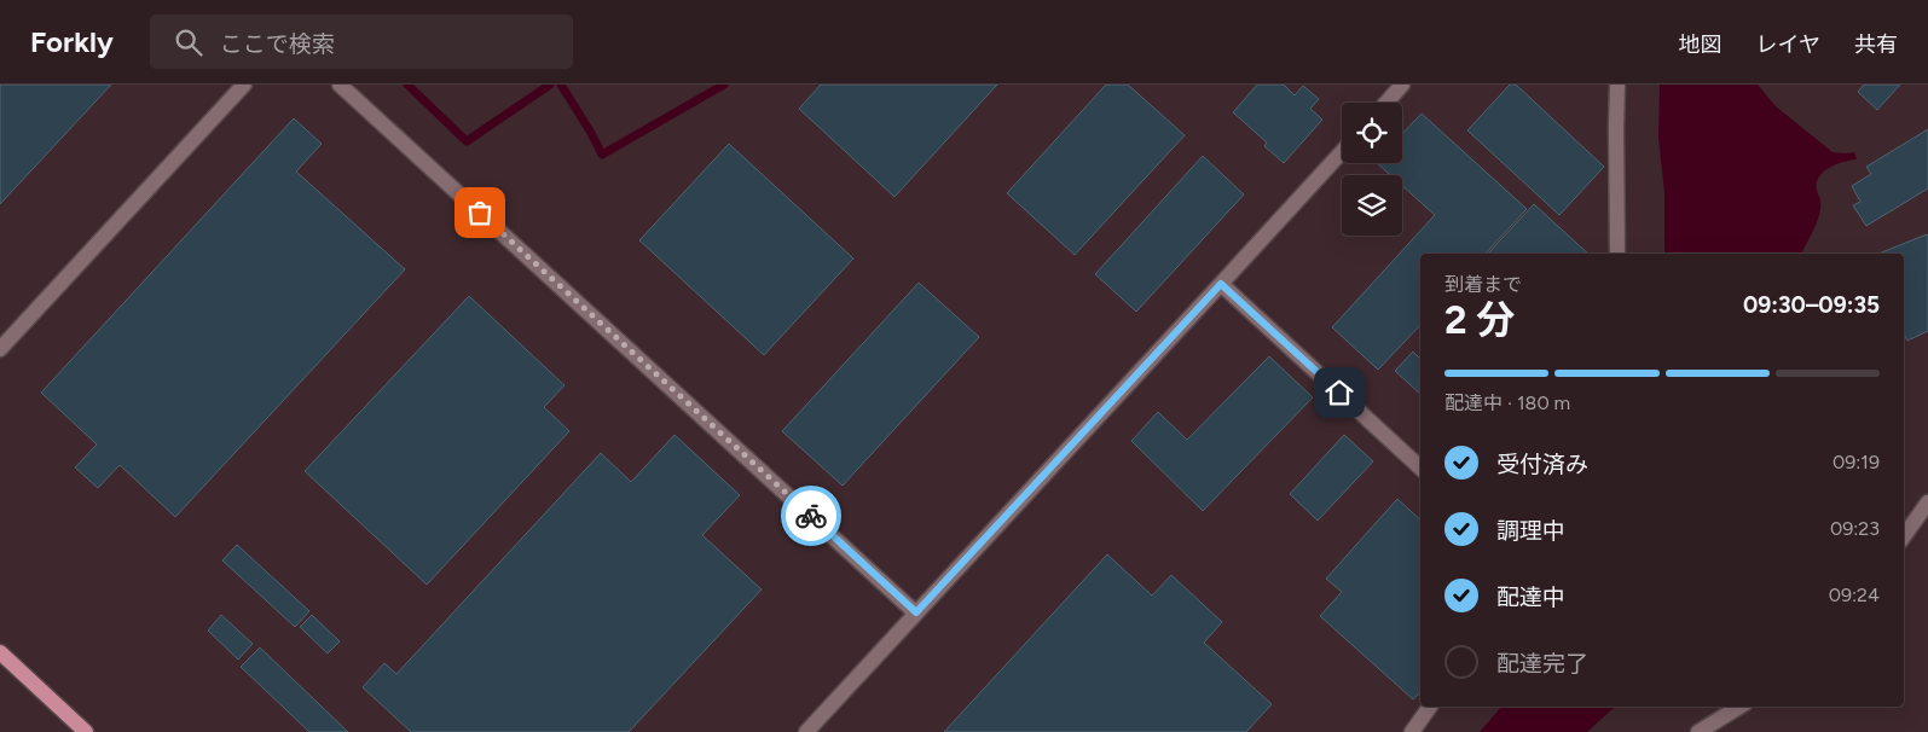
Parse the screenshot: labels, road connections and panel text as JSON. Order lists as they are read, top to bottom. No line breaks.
{"page":{"header":"Forkly","search":"ここで検索","nav":["地図","レイヤ","共有"],"heading":["2 分","到着まで","09:30–09:35"],"bar":"配達中 · 180 m","list":[["受付済み","09:19"],["調理中","09:23"],["配達中","09:24"],"配達完了"]}}
